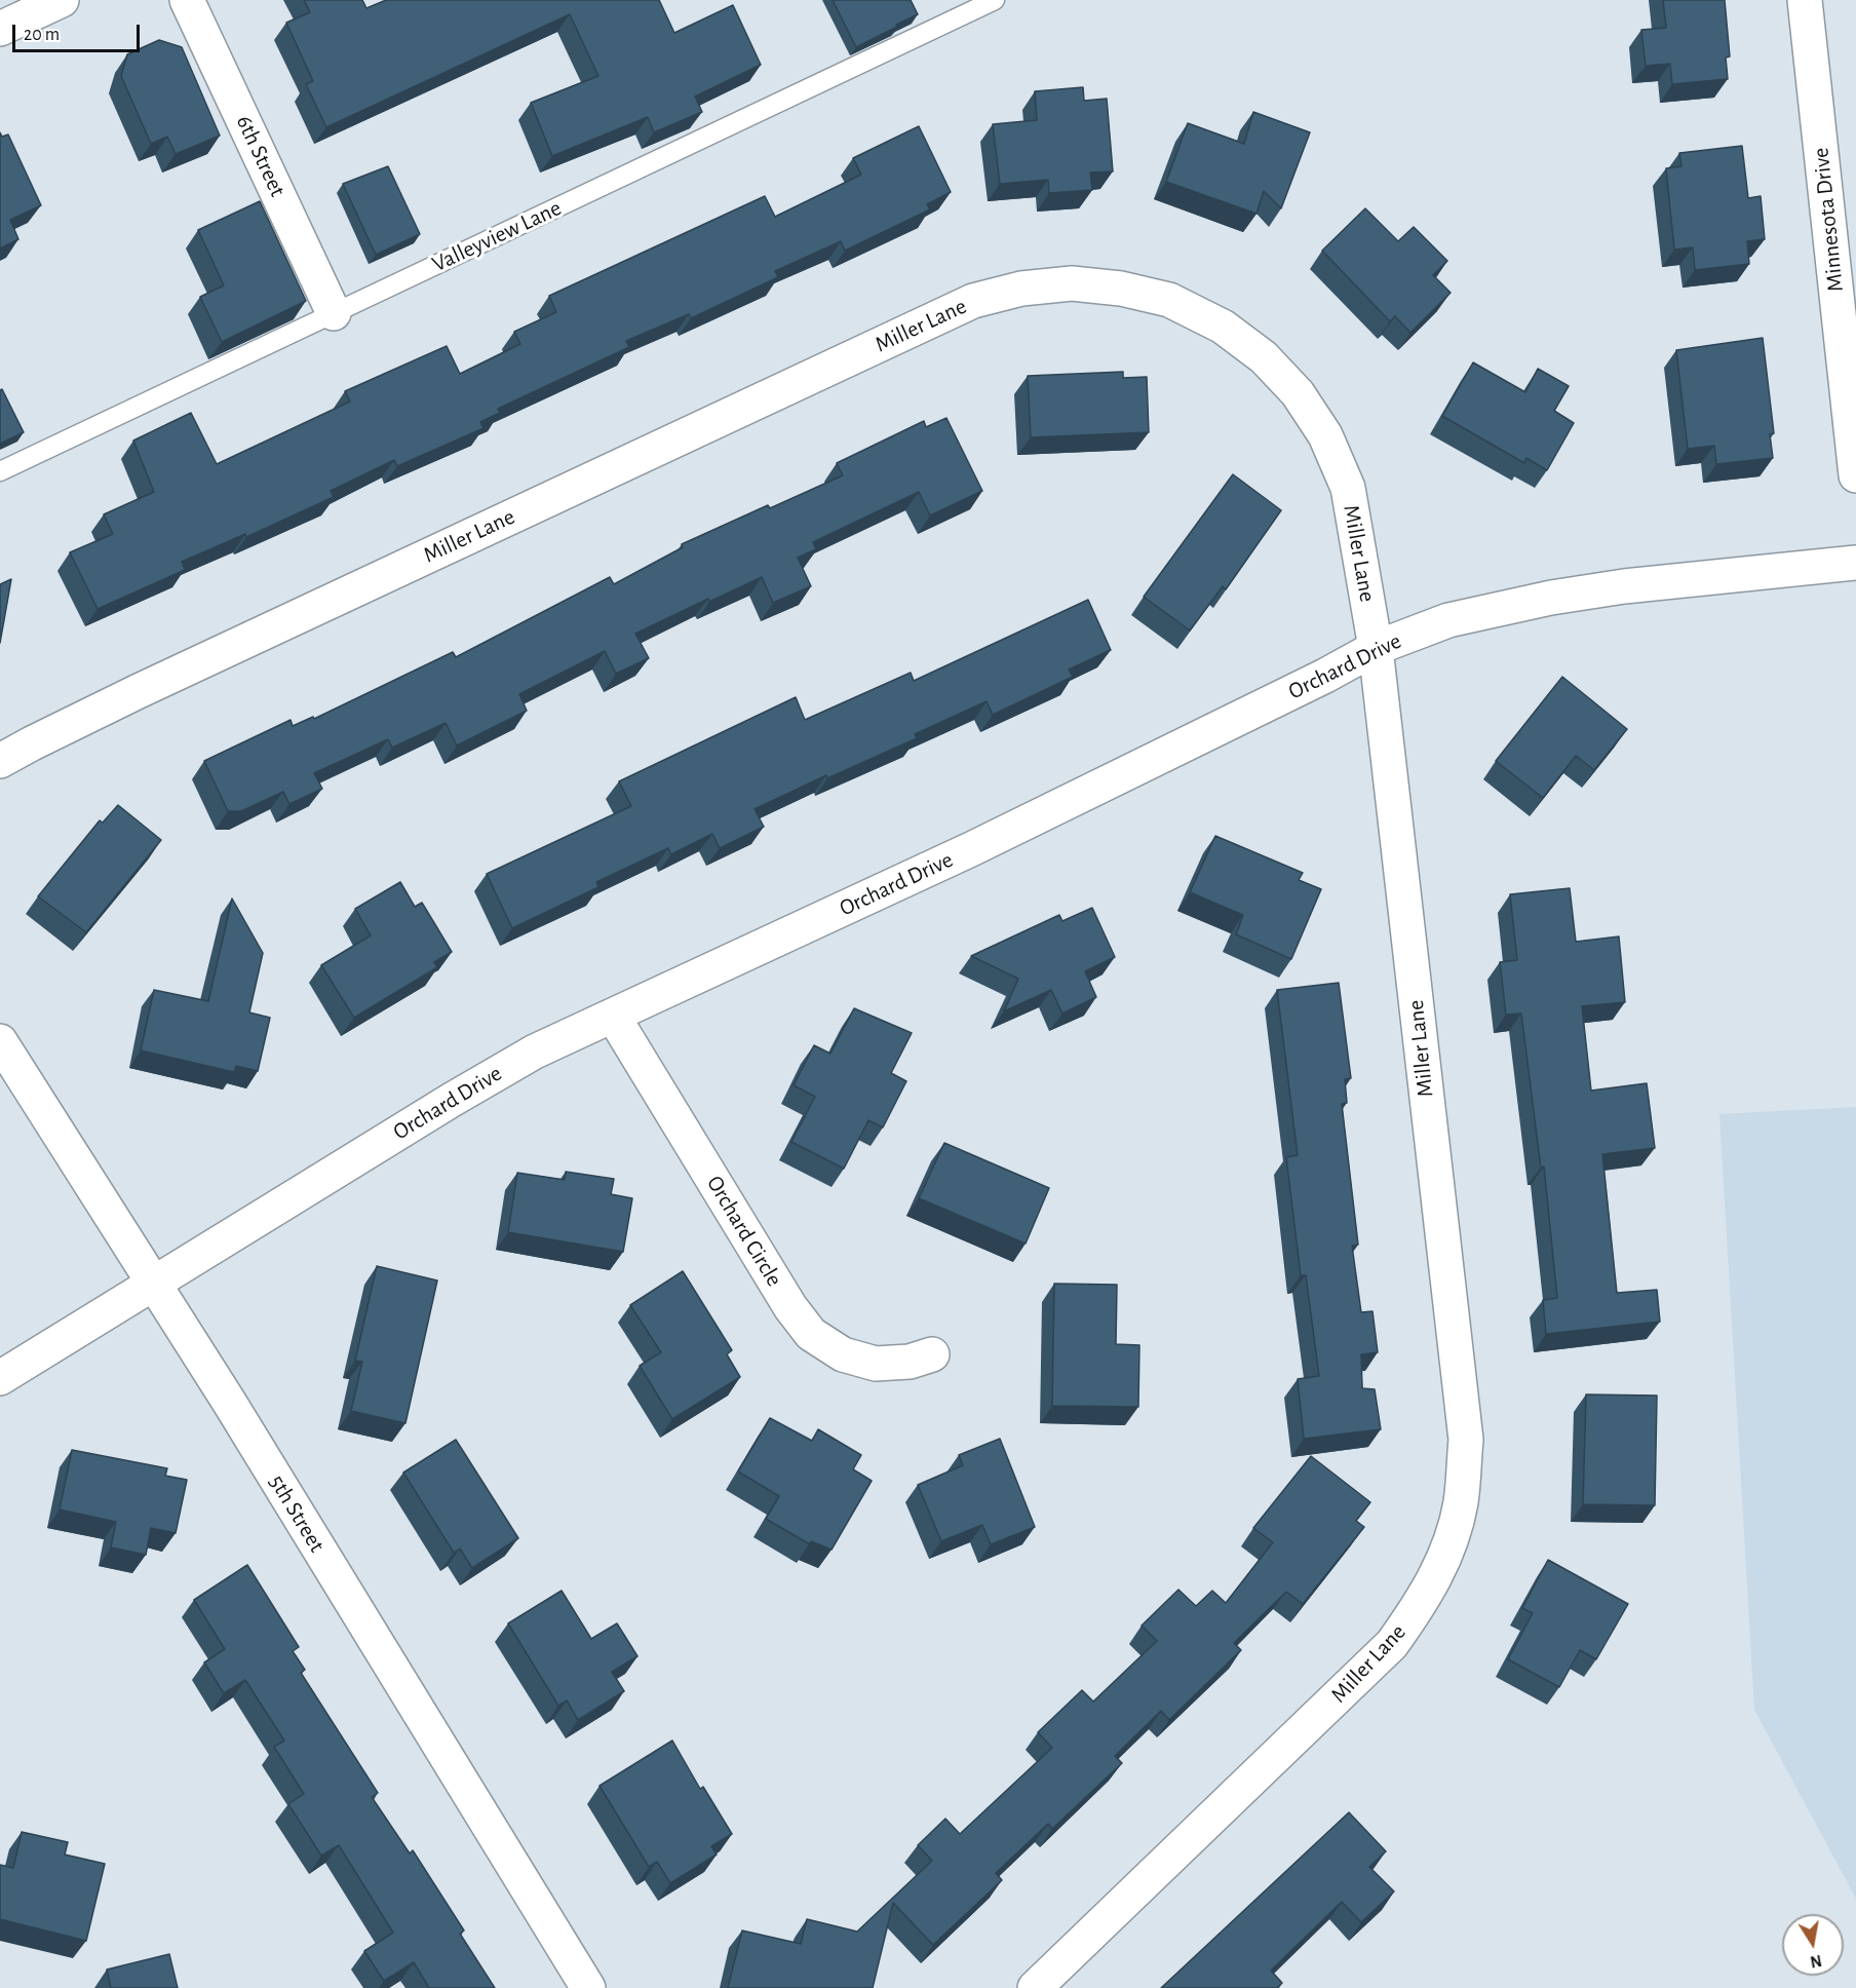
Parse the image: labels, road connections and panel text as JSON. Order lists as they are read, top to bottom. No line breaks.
{"streets":{"street":["6th Street","Minnesota Drive","Miller Lane","Orchard Drive","Orchard Circle","5th Street"],"lane":["Valleyview Lane"]},"crossings":[["6th Street","Valleyview Lane"],["Miller Lane","Orchard Drive"],["Orchard Drive","Orchard Circle"],["Orchard Drive","5th Street"]],"scale_bar":"20 m","north":"bottom"}
